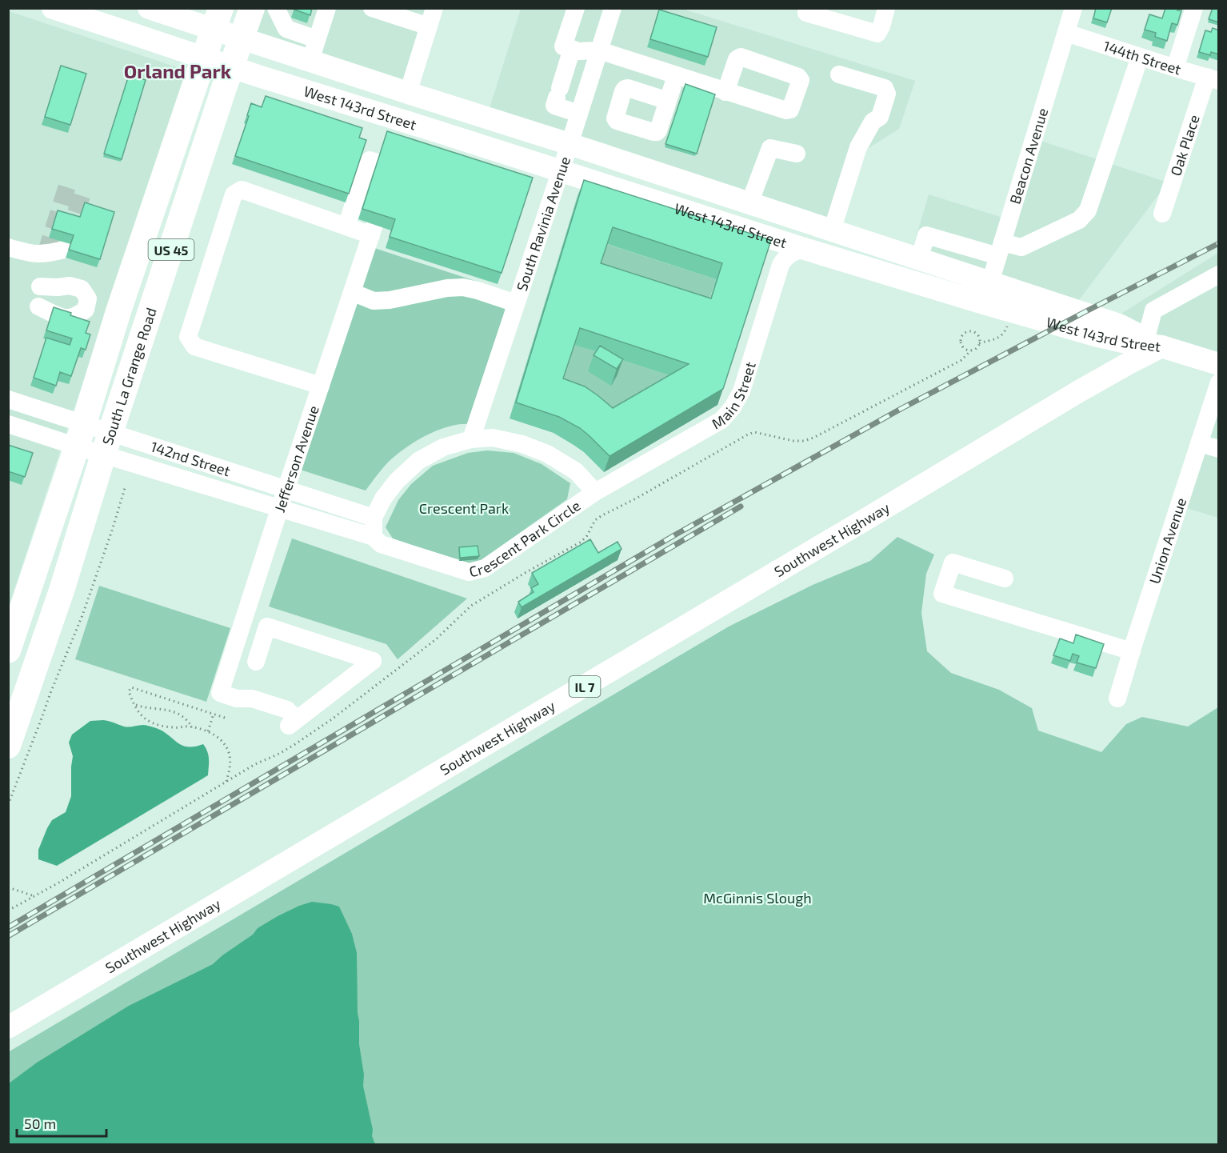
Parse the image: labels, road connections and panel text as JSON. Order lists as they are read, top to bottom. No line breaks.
{"streets":{"highway":["US 45","South La Grange Road"],"main road":["West 143rd Street","Southwest Highway","IL 7"],"street":["144th Street","Oak Place","Beacon Avenue","South Ravinia Avenue","Main Street","142nd Street","Jefferson Avenue","Crescent Park Circle","Union Avenue"]},"crossings":[["144th Street","Oak Place"],["144th Street","Beacon Avenue"],["West 143rd Street","Beacon Avenue"],["West 143rd Street","South Ravinia Avenue"],["West 143rd Street","South La Grange Road"],["West 143rd Street","Main Street"],["West 143rd Street","Southwest Highway"],["South Ravinia Avenue","Crescent Park Circle"],["South La Grange Road","142nd Street"],["Main Street","Crescent Park Circle"],["142nd Street","Jefferson Avenue"],["142nd Street","Crescent Park Circle"]],"districts":["Orland Park"],"parks":["Crescent Park","McGinnis Slough"],"scale_bar":"50 m"}
